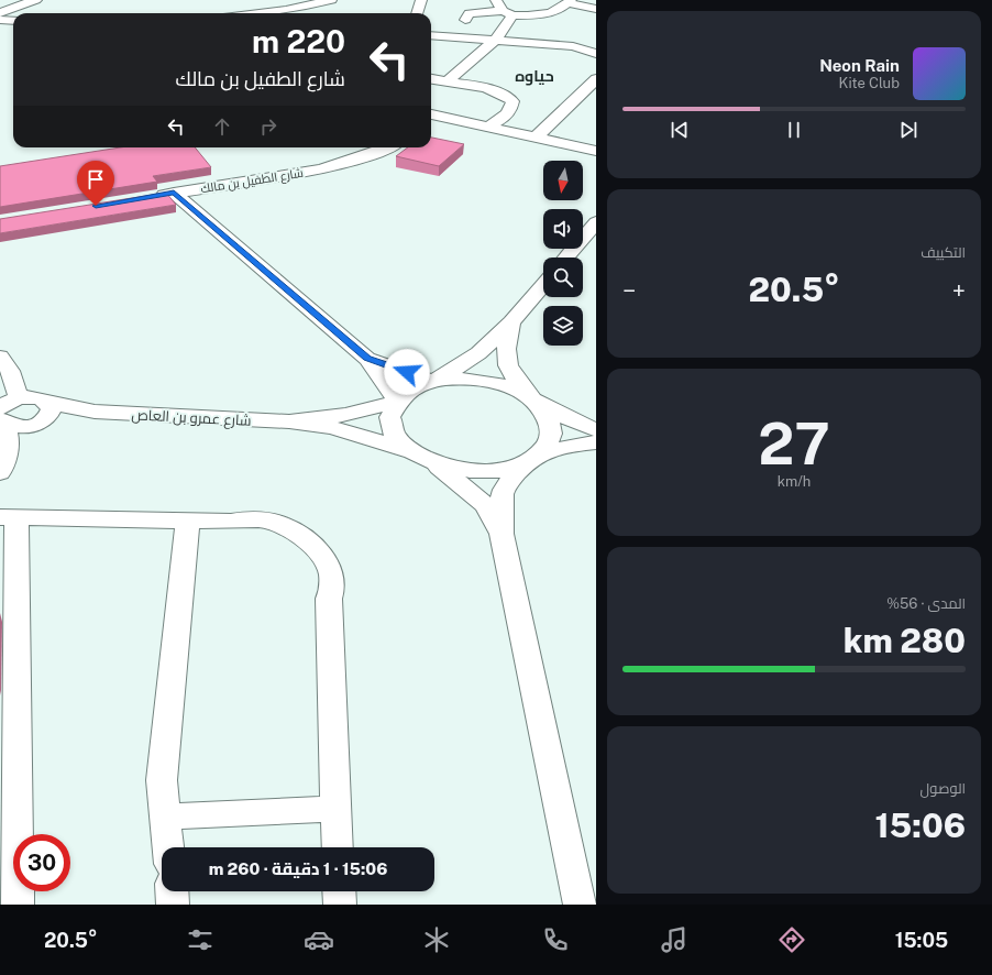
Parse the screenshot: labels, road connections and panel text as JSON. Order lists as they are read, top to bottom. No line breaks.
{"streets":{"street":["شارع الطفيل بن مالك","شارع عمرو بن العاص"]},"districts":["حياوه"],"north":"bottom","page":{"turn":["220 m","شارع الطفيل بن مالك"],"song":["Neon Rain","Kite Club"],"tile":["التكييف",["27","km/h"],["المدى · 56%","280 km"],["الوصول","15:06"]],"heat":["−","20.5°","+"],"limit":"30","trip":"15:06 · 1 دقيقة · 260 m","tabs":["15:05","20.5°"]}}
